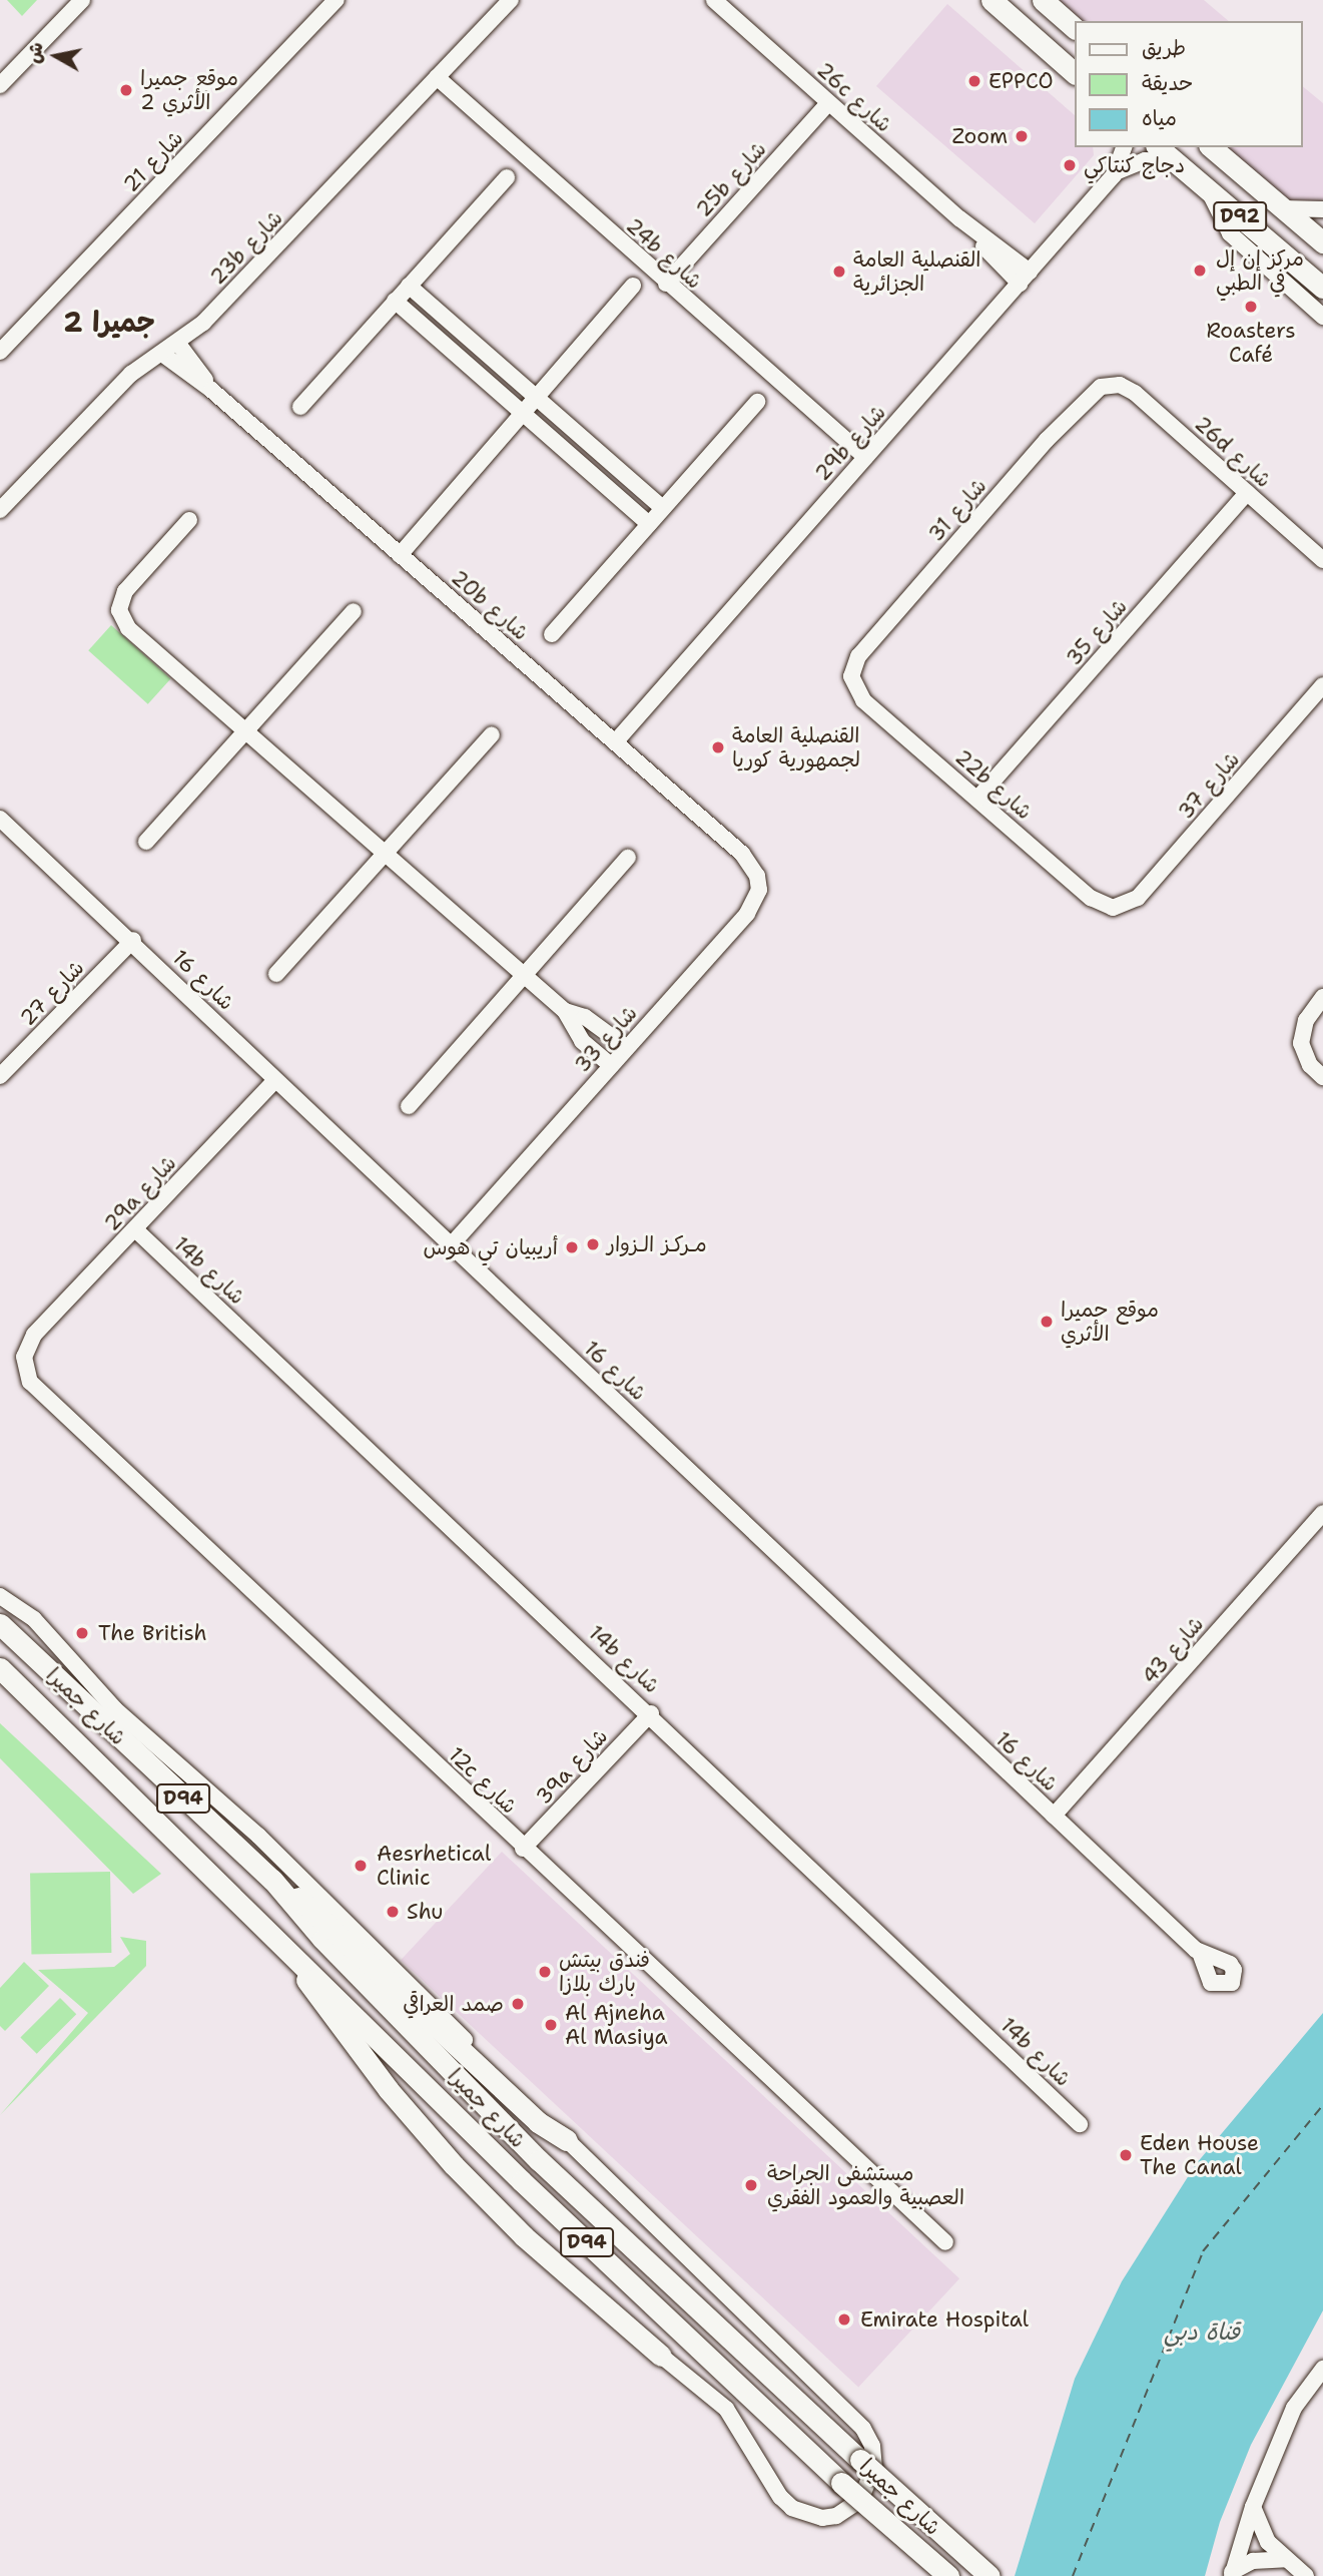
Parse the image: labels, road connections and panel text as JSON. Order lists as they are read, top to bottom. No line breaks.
{"streets":{"main road":["D92","شارع جميرا","D94"],"street":["26c شارع","شارع 21","25b شارع","23b شارع","24b شارع","29b شارع","26d شارع","شارع 31","20b شارع","شارع 35","22b شارع","شارع 37","شارع 16","شارع 27","شارع 33","29a شارع","14b شارع","شارع 43","39a شارع","12c شارع"]},"crossings":[["26c شارع","25b شارع"],["26c شارع","29b شارع"],["25b شارع","24b شارع"],["23b شارع","24b شارع"],["23b شارع","20b شارع"],["24b شارع","29b شارع"],["29b شارع","20b شارع"],["26d شارع","شارع 31"],["26d شارع","شارع 35"],["شارع 31","22b شارع"],["20b شارع","شارع 33"],["شارع 35","22b شارع"],["22b شارع","شارع 37"],["شارع 16","شارع 27"],["شارع 16","شارع 33"],["شارع 16","29a شارع"],["شارع 16","شارع 43"],["29a شارع","14b شارع"],["29a شارع","12c شارع"],["14b شارع","39a شارع"],["39a شارع","12c شارع"]],"districts":["جميرا 2"],"water":["قناة دبي"],"places":["EPPCO","موقع جميرا 2 الأثري","Zoom","دجاج كنتاكي","مركز إن إل في الطبي","القنصلية العامة الجزائرية","Roasters Café","القنصلية العامة لجمهورية كوريا","مـركـز الـزوار","أريبيان تي هوس","موقع جميرا الأثري","The British","Aesrhetical Clinic","Shu","فندق بيتش بارك بلازا","صمد العراقي","Al Ajneha Al Masiya","Eden House The Canal","مستشفى الجراحة العصبية والعمود الفقري","Emirate Hospital"],"legend":["طريق","حديقة","مياه"],"north":"left"}
